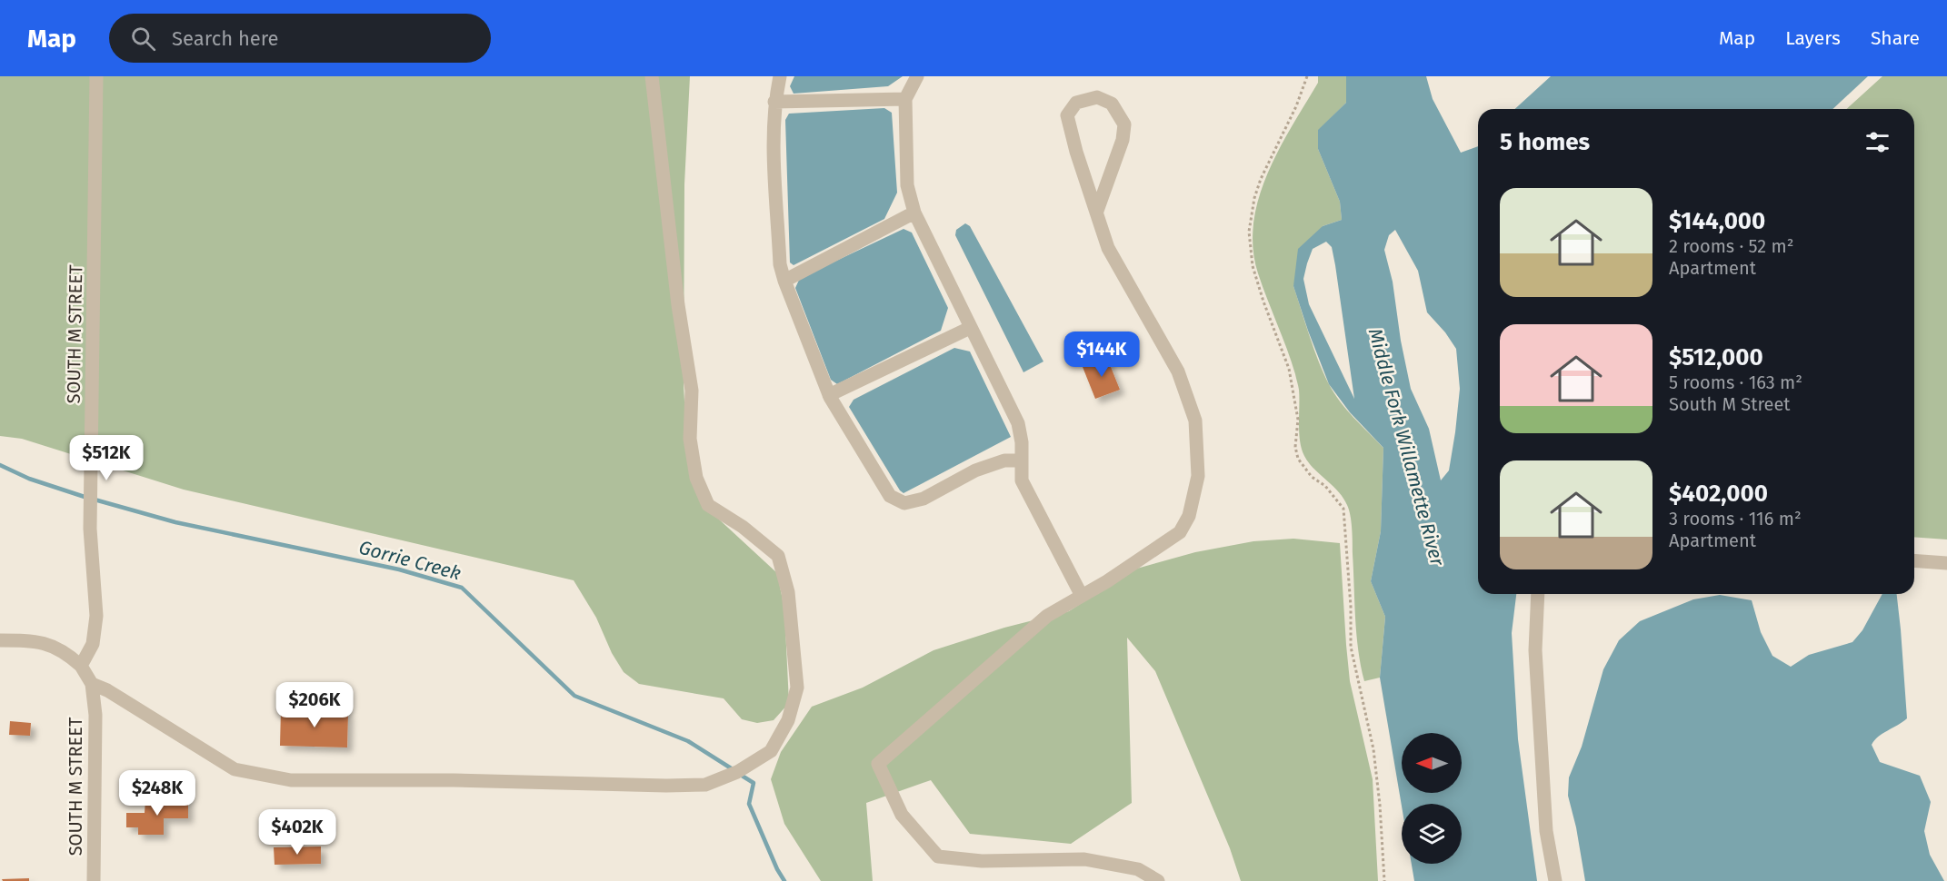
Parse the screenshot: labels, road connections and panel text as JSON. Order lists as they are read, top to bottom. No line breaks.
{"streets":{"street":["SOUTH M STREET"]},"water":["Middle Fork Willamette River","Gorrie Creek"],"north":"left","page":{"header":"Map","search":"Search here","nav":["Map","Layers","Share"],"heading":"5 homes","list":[{"name":"$144,000","note":"2 rooms · 52 m² · Apartment"},{"name":"$512,000","note":"5 rooms · 163 m² · South M Street"},{"name":"$402,000","note":"3 rooms · 116 m² · Apartment"}],"price":["$144K","$512K","$206K","$248K","$402K"]}}
